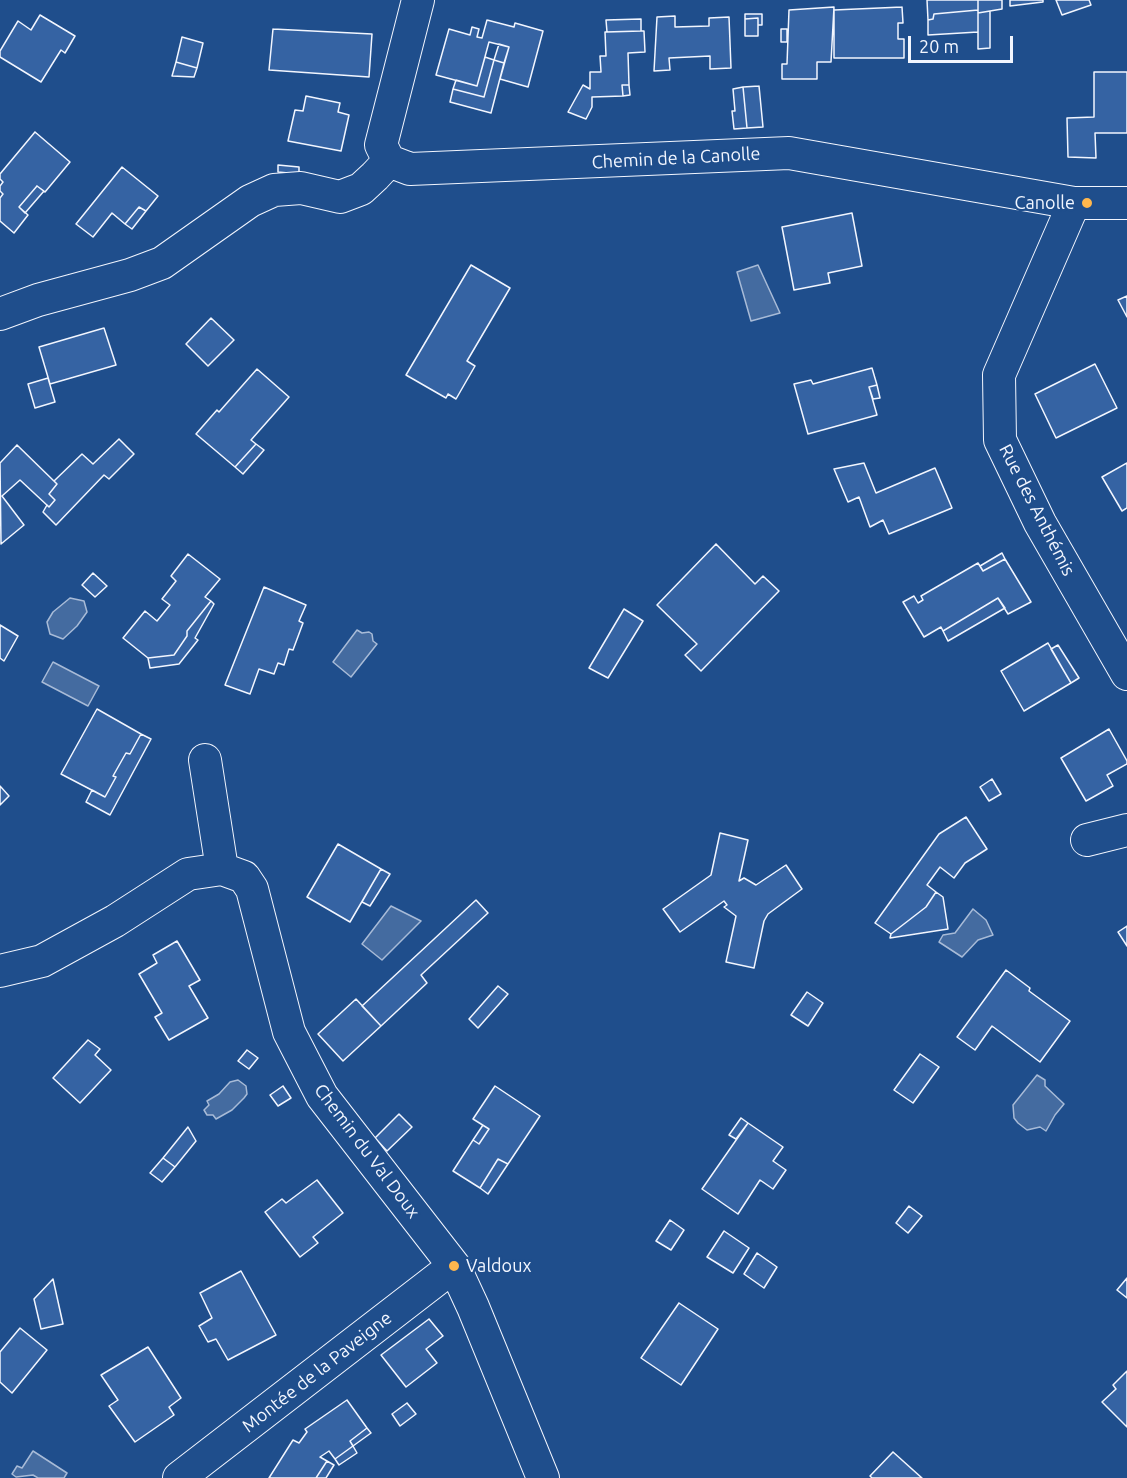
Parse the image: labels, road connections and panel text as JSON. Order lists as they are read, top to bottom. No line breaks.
{"streets":{"street":["Chemin de la Canolle","Rue des Anthémis","Chemin du Val Doux","Montée de la Paveigne"]},"crossings":[["Chemin de la Canolle","Rue des Anthémis"],["Chemin du Val Doux","Montée de la Paveigne"]],"places":["Canolle","Valdoux"],"scale_bar":"20 m"}
